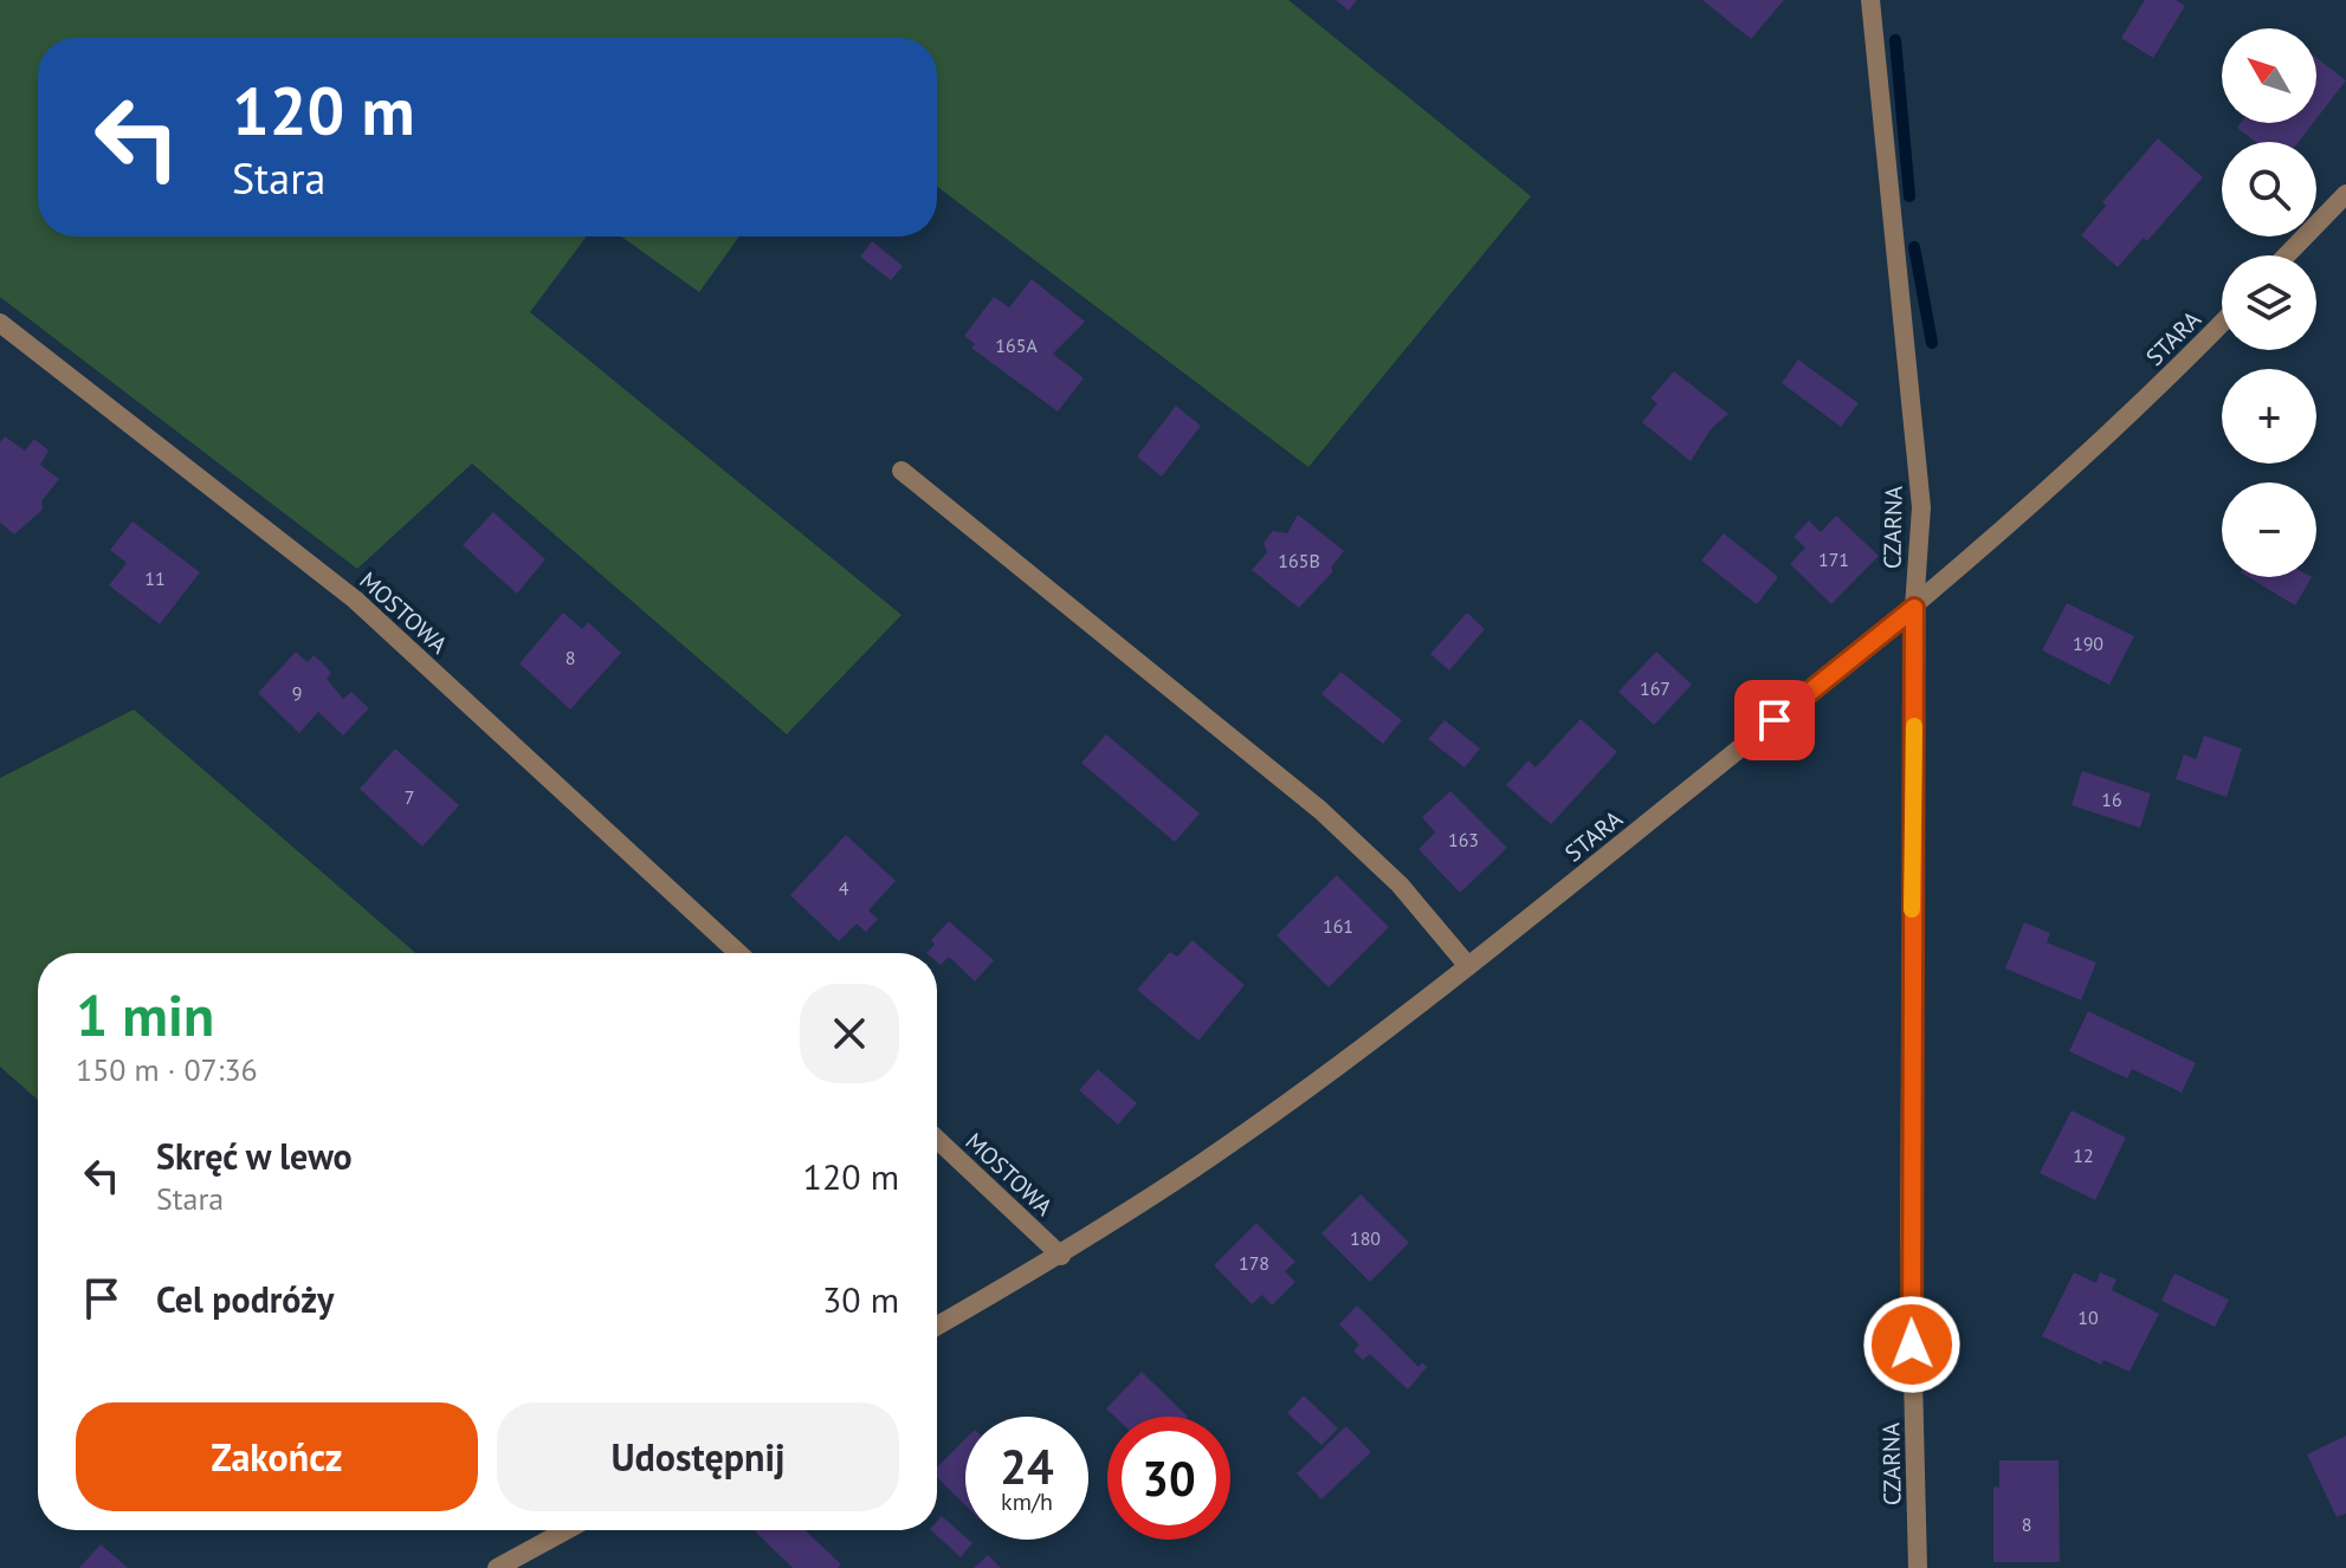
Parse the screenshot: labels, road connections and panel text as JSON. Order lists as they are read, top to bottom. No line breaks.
{"streets":{"street":["STARA","CZARNA","MOSTOWA"]},"crossings":[["STARA","CZARNA"],["STARA","MOSTOWA"]],"house_numbers":["165A","171","165B","11","190","8","167","9","7","16","163","4","161","12","180","178","10","8"],"north":"top left","page":{"map_buttons":["+","−"],"turn":["120 m","Stara"],"heading":["1 min","150 m · 07:36"],"list":[{"name":"Skręć w lewo","note":"Stara","value":"120 m"},{"name":"Cel podróży","value":"30 m"}],"buttons":["Zakończ","Udostępnij"],"speed":"24 km/h","limit":"30"}}
